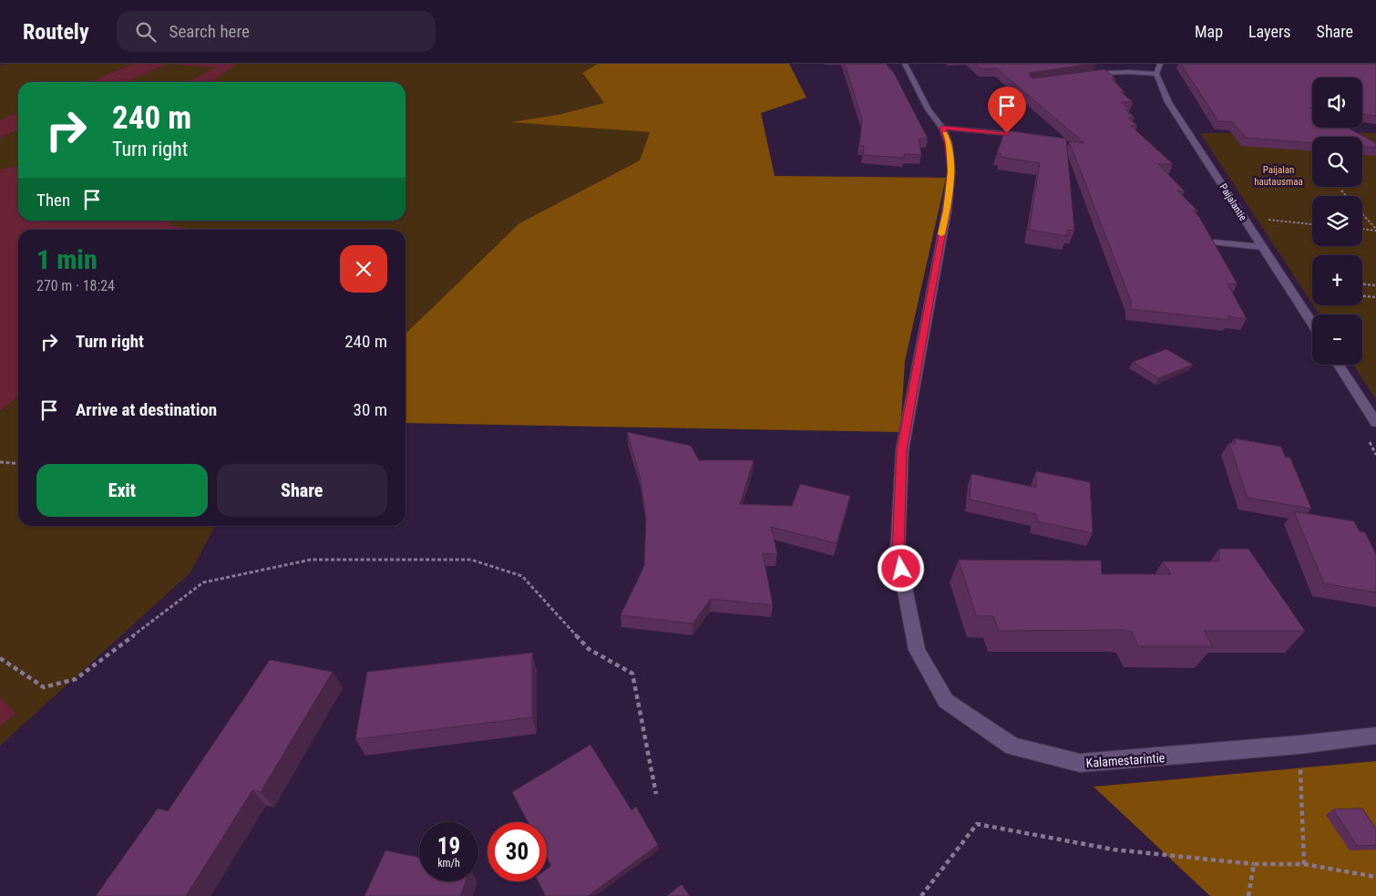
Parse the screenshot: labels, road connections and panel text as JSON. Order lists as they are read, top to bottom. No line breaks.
{"streets":{"street":["Paijalantie","Kalamestarintie"]},"parks":["Paijalan hautausmaa"],"page":{"header":"Routely","search":"Search here","nav":["Map","Layers","Share"],"map_buttons":["+","−"],"turn":["240 m","Turn right"],"then":"Then","heading":["1 min","270 m · 18:24"],"list":[{"name":"Turn right","value":"240 m"},{"name":"Arrive at destination","value":"30 m"}],"buttons":["Exit","Share"],"speed":"19 km/h","limit":"30"}}
